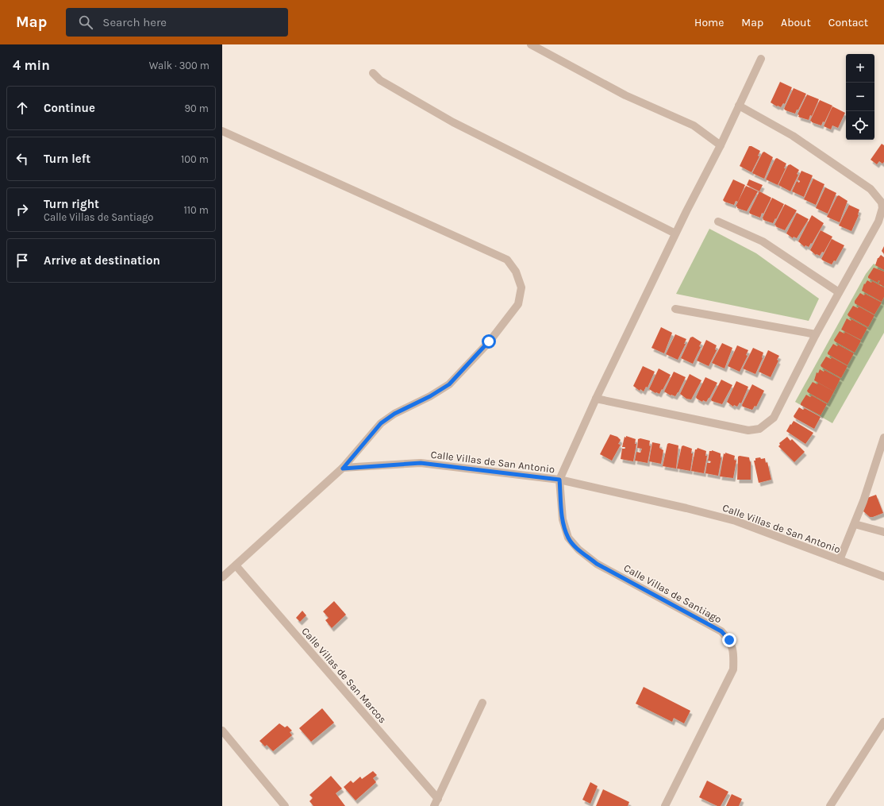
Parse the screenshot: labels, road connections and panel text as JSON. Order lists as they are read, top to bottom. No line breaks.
{"streets":{"street":["Calle Villas de San Antonio","Calle Villas de Santiago","Calle Villas de San Marcos"]},"crossings":[["Calle Villas de San Antonio","Calle Villas de Santiago"]],"page":{"header":"Map","search":"Search here","nav":["Home","Map","About","Contact"],"heading":["4 min","Walk · 300 m"],"map_buttons":["+","−"],"list":[["Continue","90 m"],["Turn left","100 m"],["Turn right","Calle Villas de Santiago","110 m"],"Arrive at destination"]}}
